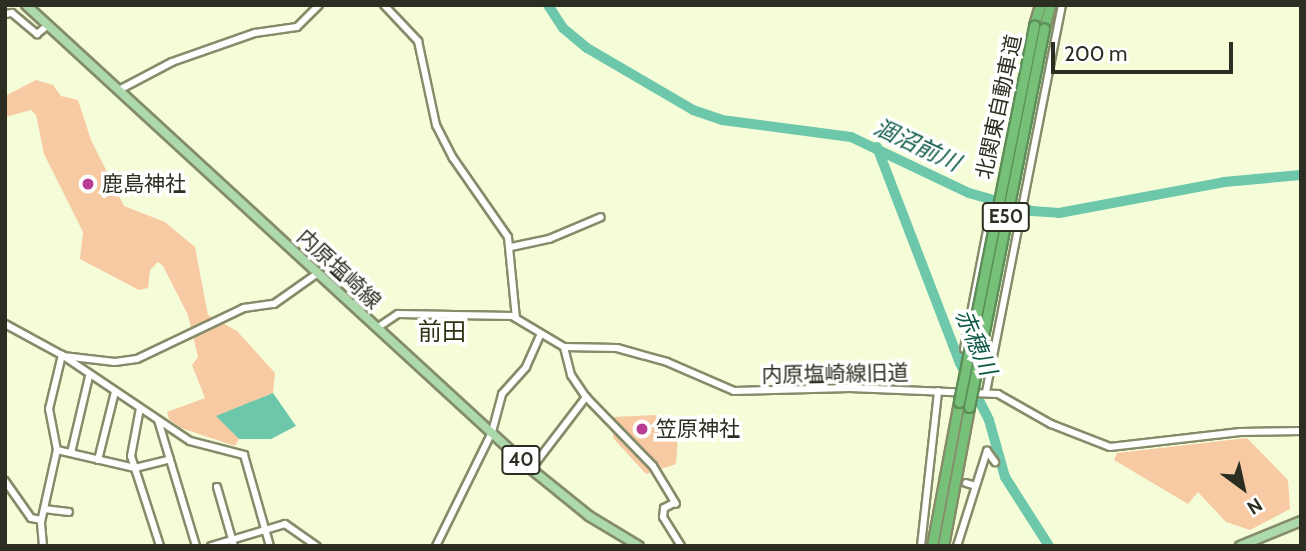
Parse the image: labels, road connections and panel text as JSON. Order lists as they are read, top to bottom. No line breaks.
{"streets":{"highway":["北関東自動車道","E50"],"main road":["内原塩崎線","40"],"street":["内原塩崎線旧道"]},"districts":["前田"],"water":["涸沼前川","赤穂川"],"places":["鹿島神社","笠原神社"],"scale_bar":"200 m","north":"bottom right"}
